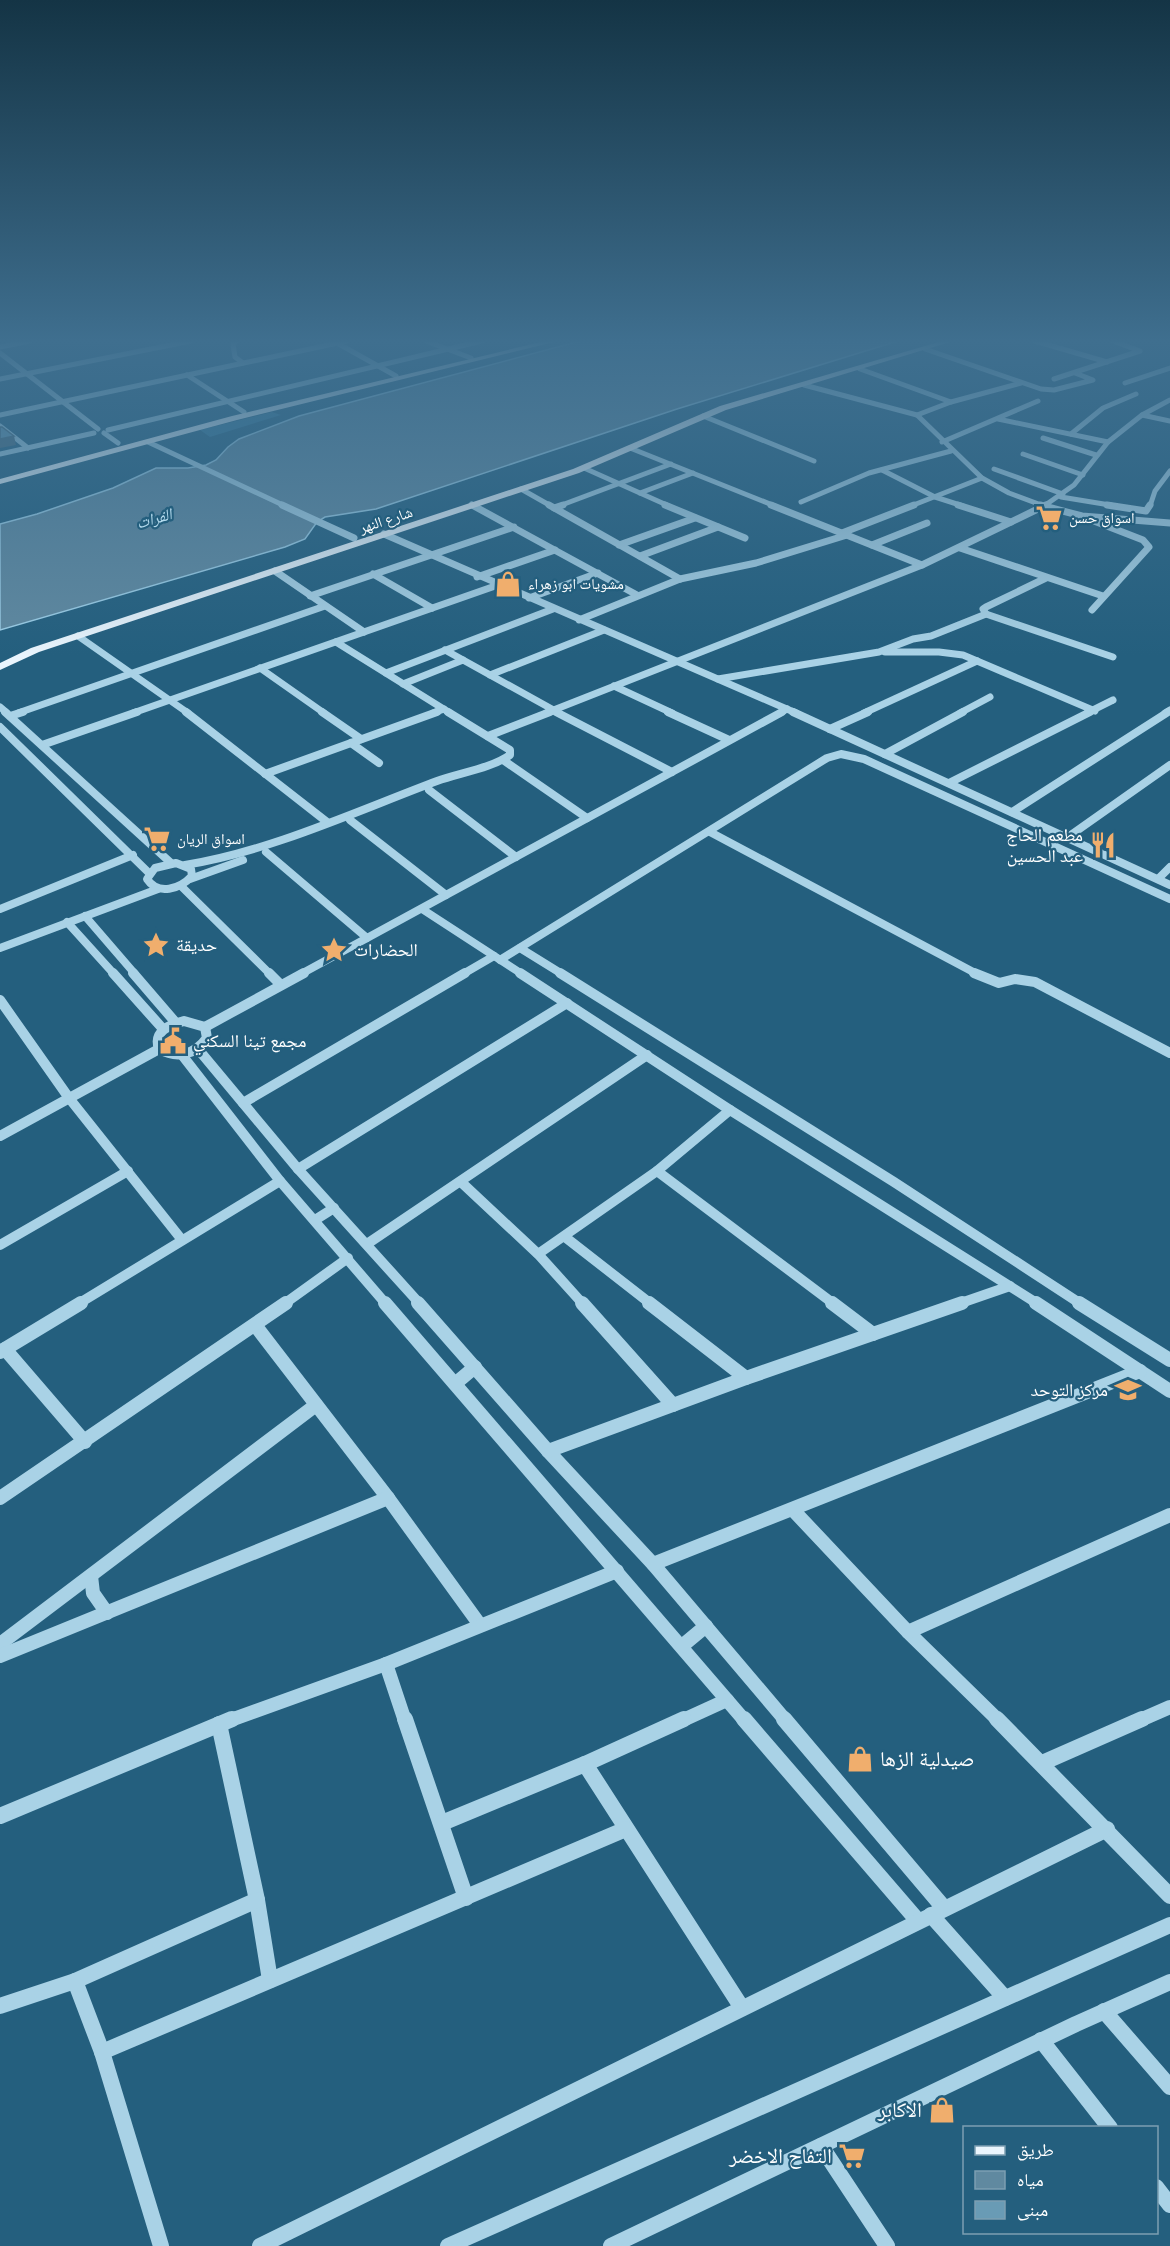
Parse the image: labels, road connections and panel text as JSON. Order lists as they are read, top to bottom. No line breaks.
{"streets":{"main road":["شارع النهر"]},"water":["الفرات"],"places":{"supermarket":["اسواق حسن","اسواق الريان","التفاح الاخضر"],"shop":["مشويات ابو زهراء","صيدلية الزها","الاكابر"],"restaurant":["مطعم الحاج عبد الحسين"],"place":["حديقة","الحضارات"],"public building":["مجمع تينا السكني"],"school or university":["مركز التوحد"]},"legend":["طريق","مياه","مبنى"]}
